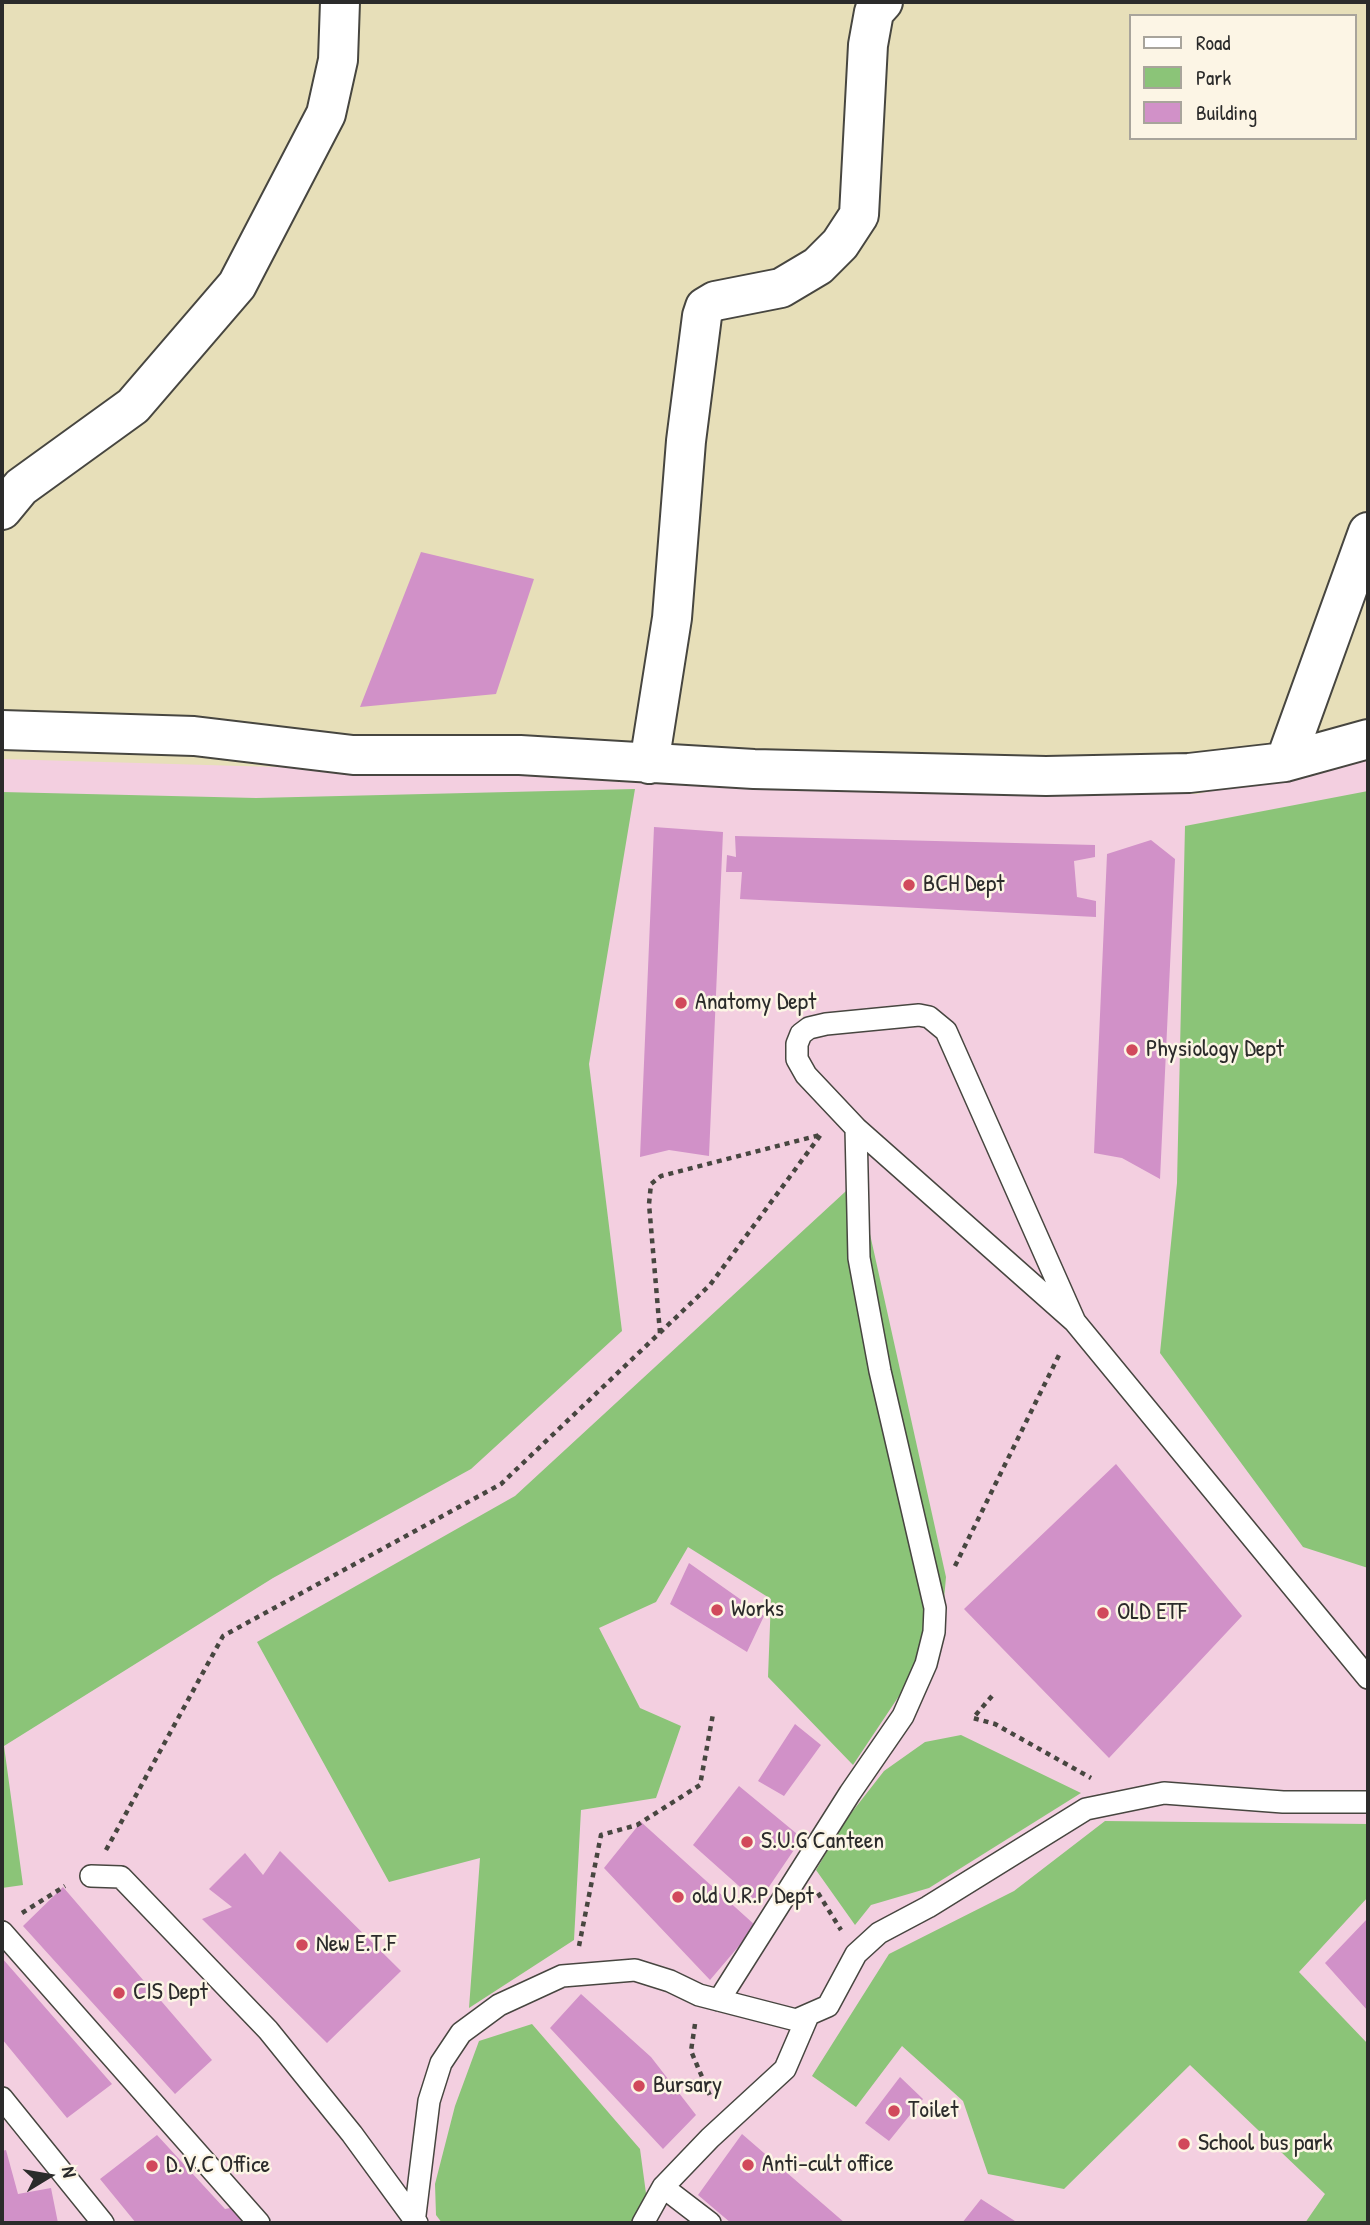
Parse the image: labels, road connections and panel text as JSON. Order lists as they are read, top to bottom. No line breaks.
{"places":["BCH Dept","Anatomy Dept","Physiology Dept","Works","OLD ETF","S.U.G Canteen","old U.R.P Dept","New E.T.F","CIS Dept","Bursary","Toilet","School bus park","Anti-cult office","D.V.C Office"],"legend":["Road","Park","Building"],"north":"right"}
